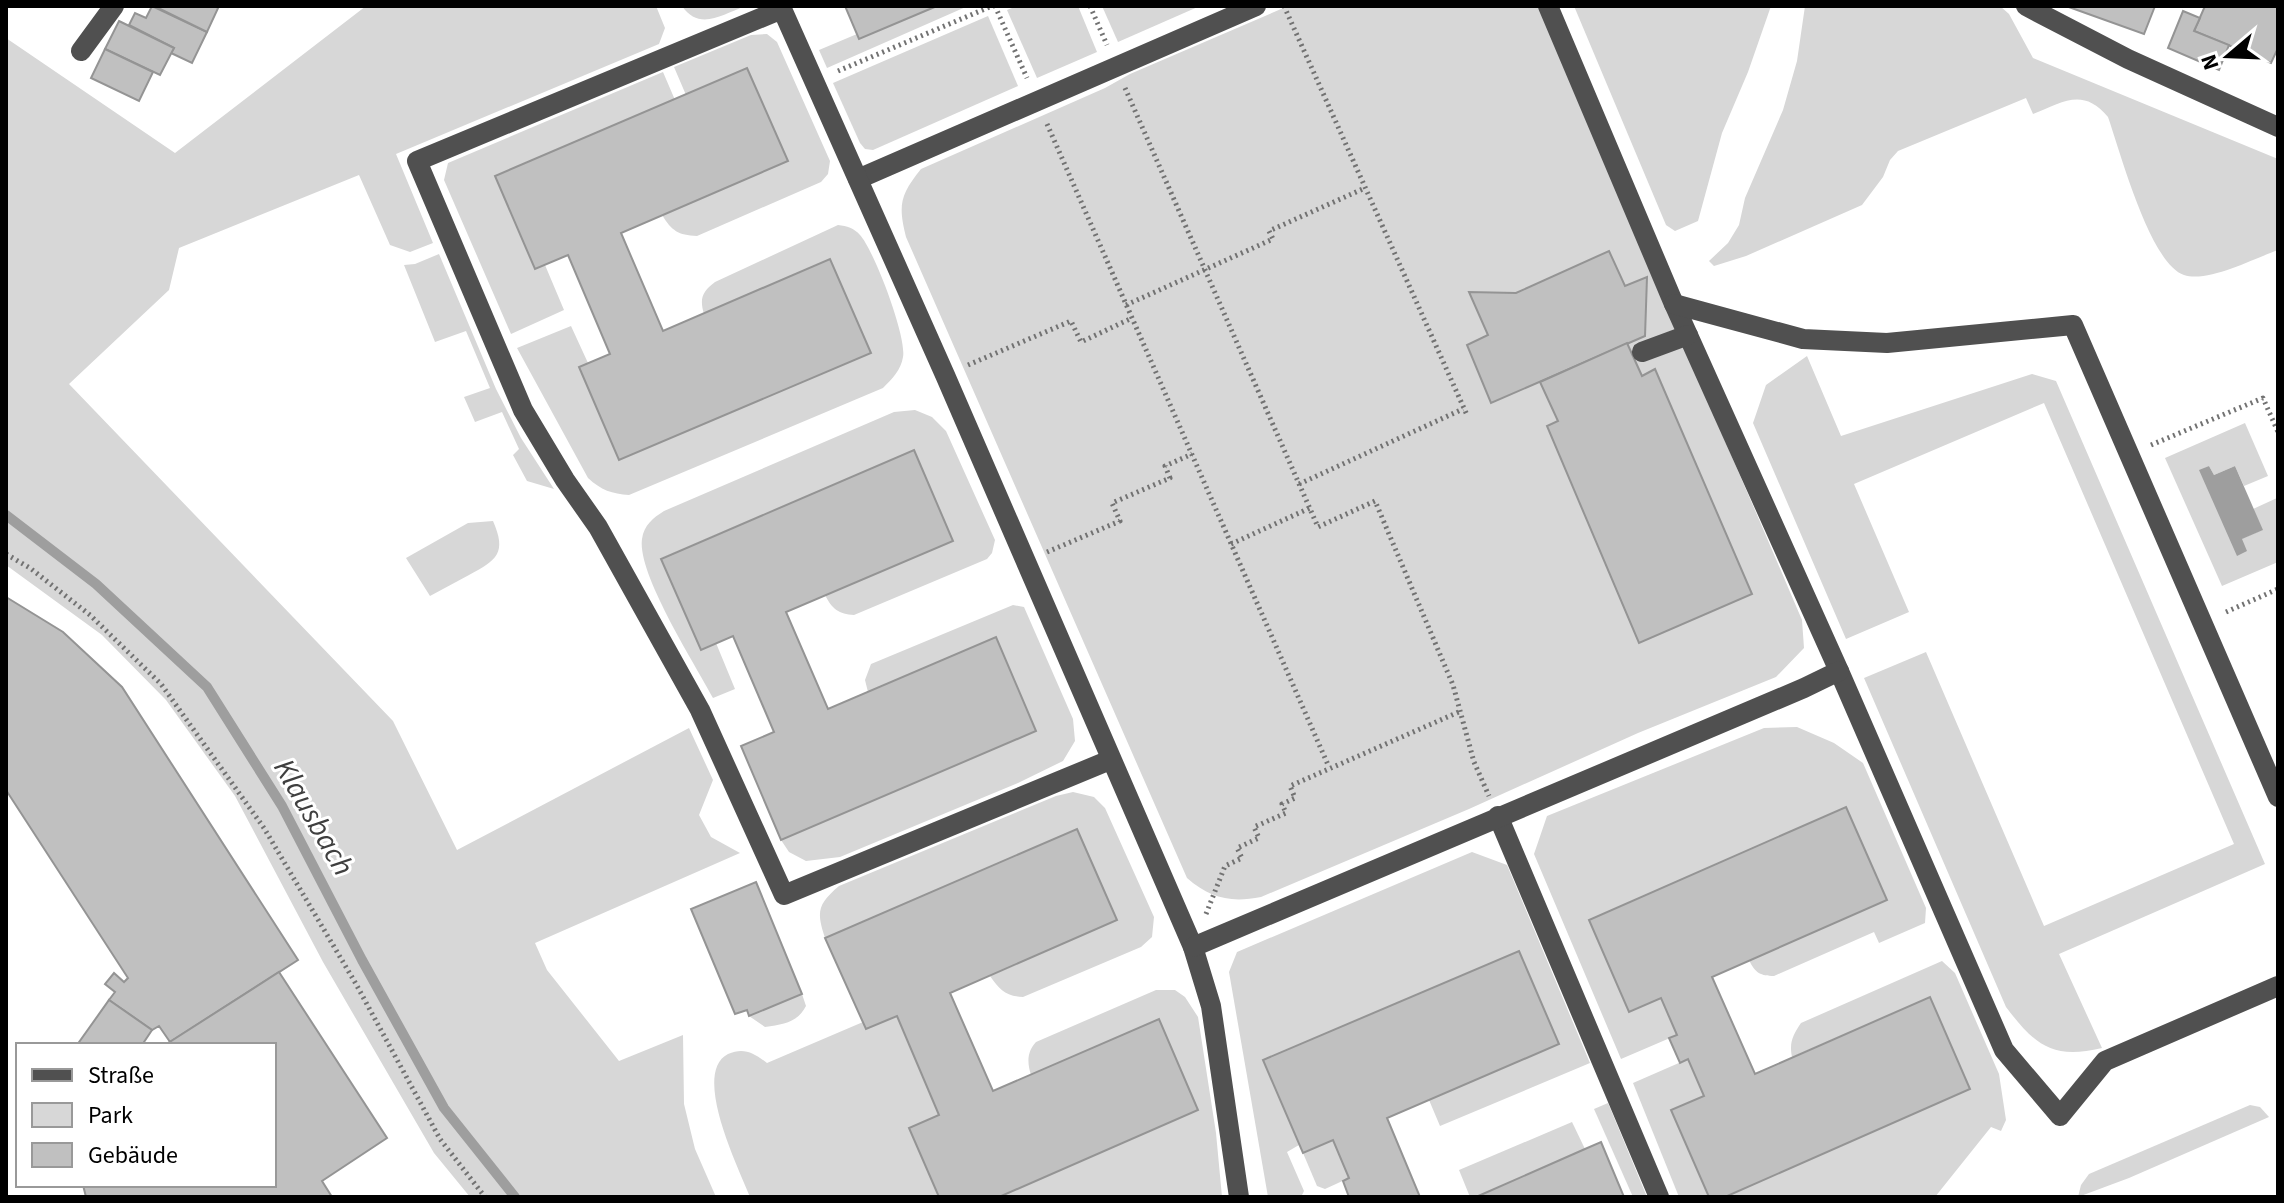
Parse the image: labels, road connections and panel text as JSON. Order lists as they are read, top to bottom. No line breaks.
{"water":["Klausbach"],"legend":["Straße","Park","Gebäude"],"north":"left"}
